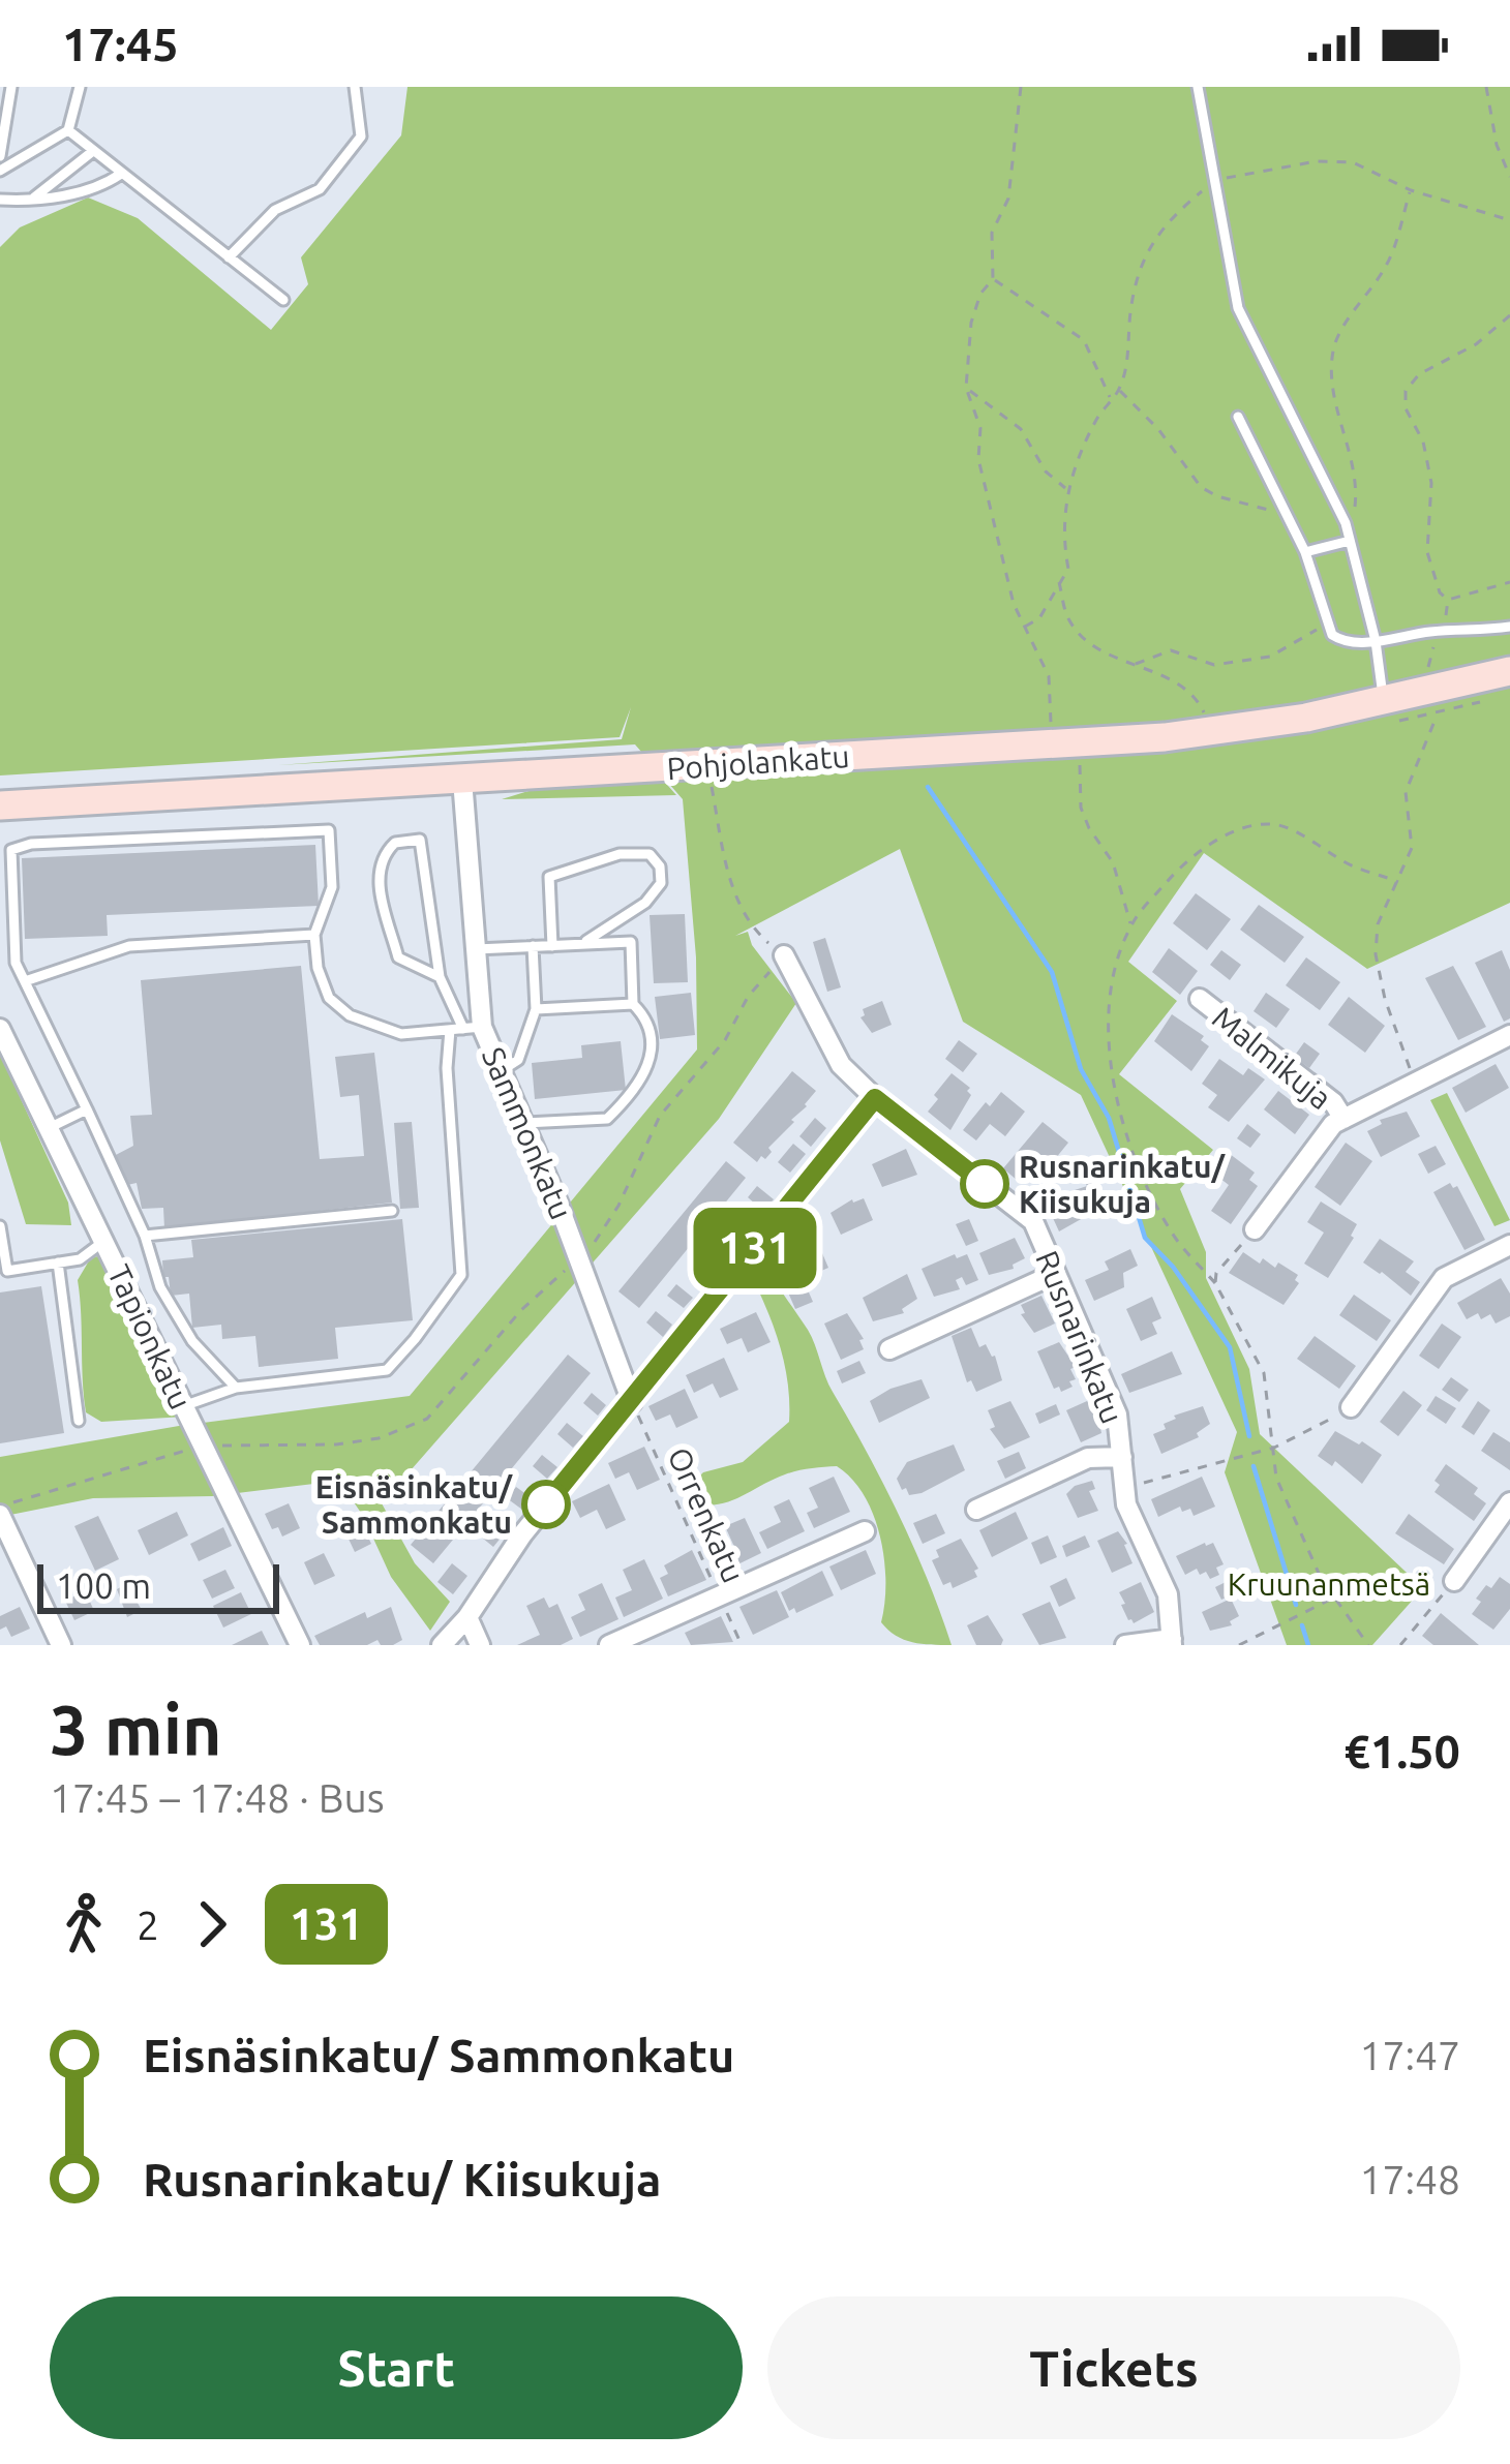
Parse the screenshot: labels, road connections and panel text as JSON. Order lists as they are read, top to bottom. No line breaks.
{"streets":{"main road":["Pohjolankatu"],"street":["Malmikuja","Sammonkatu","Tapionkatu","Rusnarinkatu"],"path":["Orrenkatu"]},"crossings":[["Pohjolankatu","Sammonkatu"],["Sammonkatu","Orrenkatu"]],"parks":["Kruunanmetsä"],"places":["Rusnarinkatu/ Kiisukuja","Eisnäsinkatu/ Sammonkatu"],"lines":["bus line 131"],"scale_bar":"100 m","page":{"status":"17:45","on_map":"131","scale":"100 m","heading":["3 min","17:45 – 17:48 · Bus","€1.50"],"legs":["2","131"],"list":[{"name":"Eisnäsinkatu/ Sammonkatu","value":"17:47"},{"name":"Rusnarinkatu/ Kiisukuja","value":"17:48"}],"buttons":["Start","Tickets"]}}
